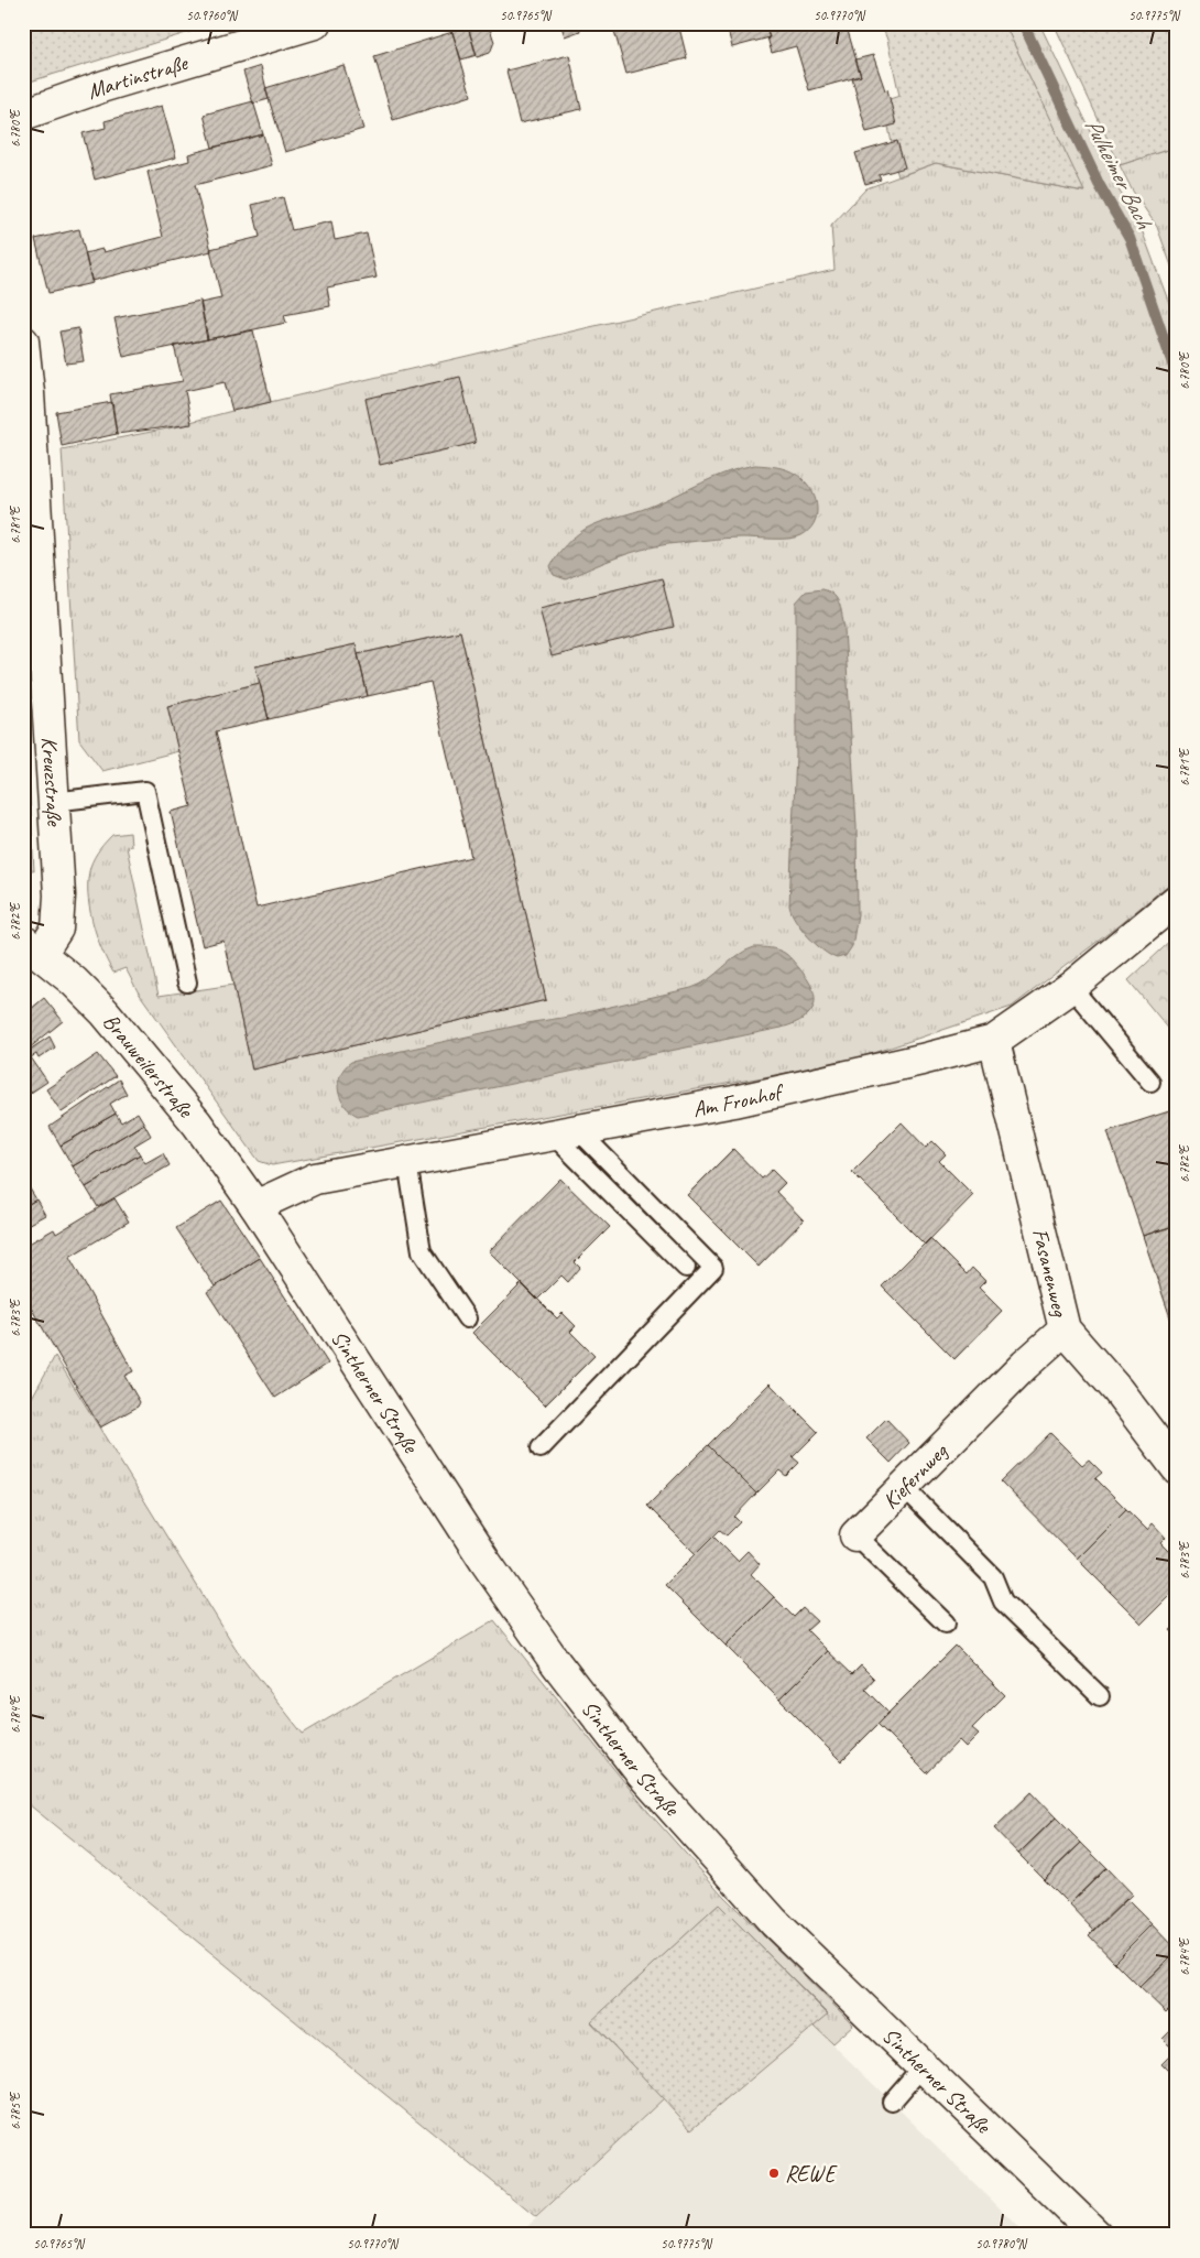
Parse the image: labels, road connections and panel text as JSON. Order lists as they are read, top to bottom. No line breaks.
{"streets":{"street":["Martinstraße","Kreuzstraße","Brauweilerstraße","Am Fronhof","Fasanenweg","Sintherner Straße","Kiefernweg"]},"crossings":[["Kreuzstraße","Brauweilerstraße"],["Brauweilerstraße","Am Fronhof"],["Brauweilerstraße","Sintherner Straße"],["Am Fronhof","Fasanenweg"],["Am Fronhof","Sintherner Straße"],["Fasanenweg","Kiefernweg"]],"water":["Pulheimer Bach"],"places":["REWE"],"coordinates":["50.9760°N","50.9765°N","50.9770°N","50.9775°N","6.780°E","6.781°E","6.782°E","6.783°E","6.784°E","6.785°E","50.9780°N"]}
